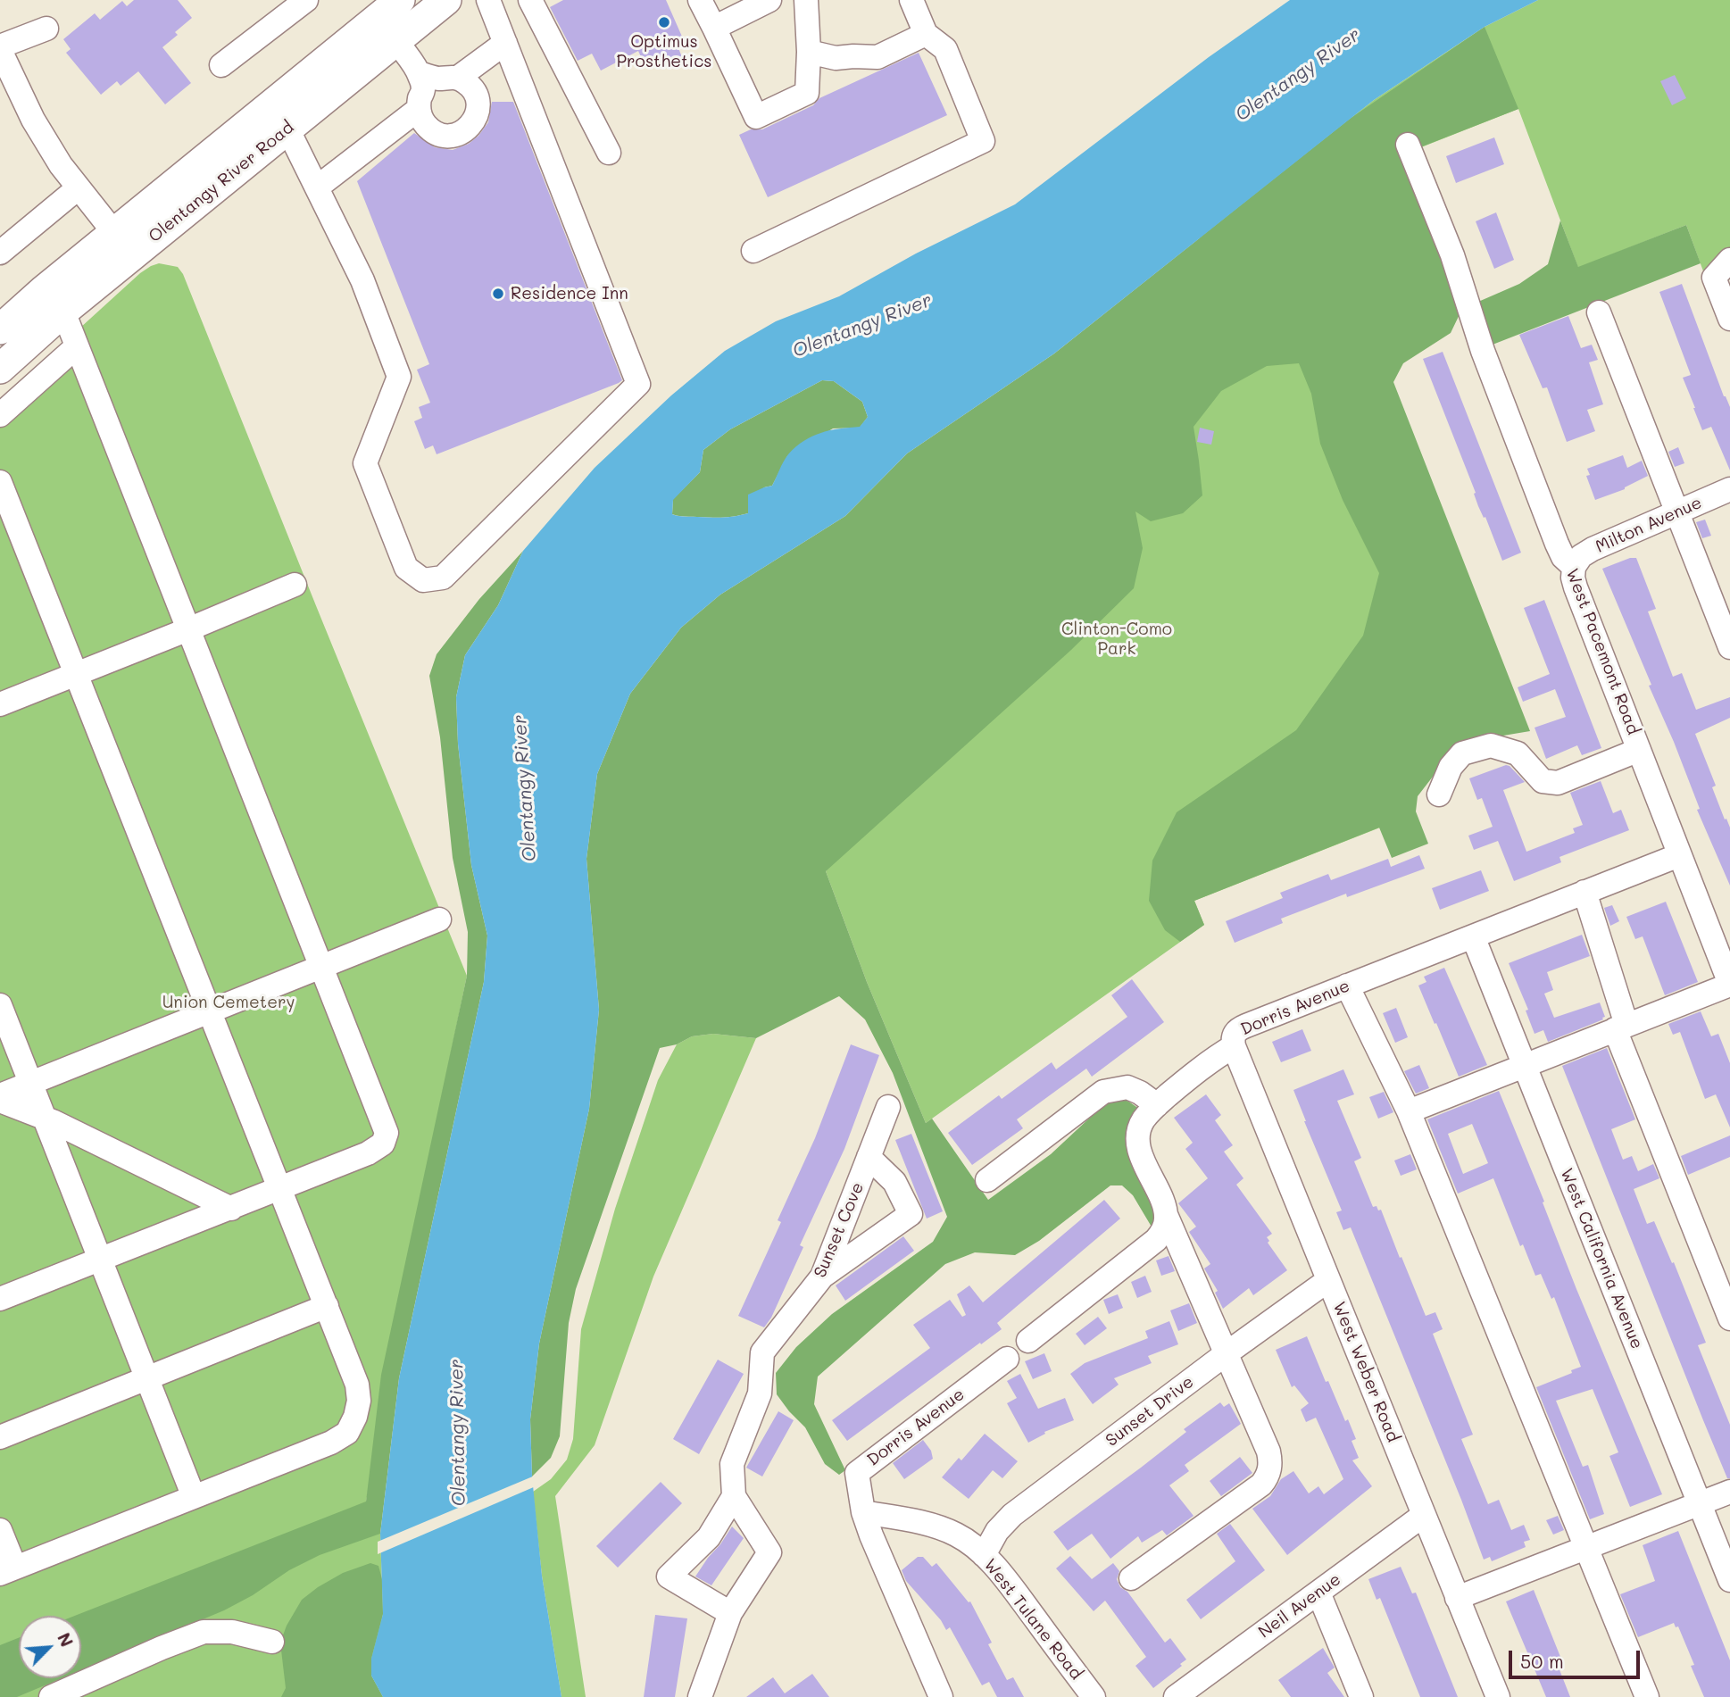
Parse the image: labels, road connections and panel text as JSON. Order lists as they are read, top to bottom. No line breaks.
{"streets":{"main road":["Olentangy River Road"],"street":["Milton Avenue","West Pacemont Road","Dorris Avenue","Sunset Cove","West California Avenue","West Weber Road","Sunset Drive","Neil Avenue","West Tulane Road"]},"crossings":[["Milton Avenue","West Pacemont Road"],["West Pacemont Road","Dorris Avenue"],["Dorris Avenue","West California Avenue"],["Dorris Avenue","West Weber Road"],["Dorris Avenue","West Tulane Road"],["West Weber Road","Sunset Drive"],["West Weber Road","Neil Avenue"],["Sunset Drive","West Tulane Road"]],"water":["Olentangy River"],"parks":["Clinton-Como Park","Union Cemetery"],"places":["Optimus Prosthetics","Residence Inn"],"scale_bar":"50 m","north":"top right"}
